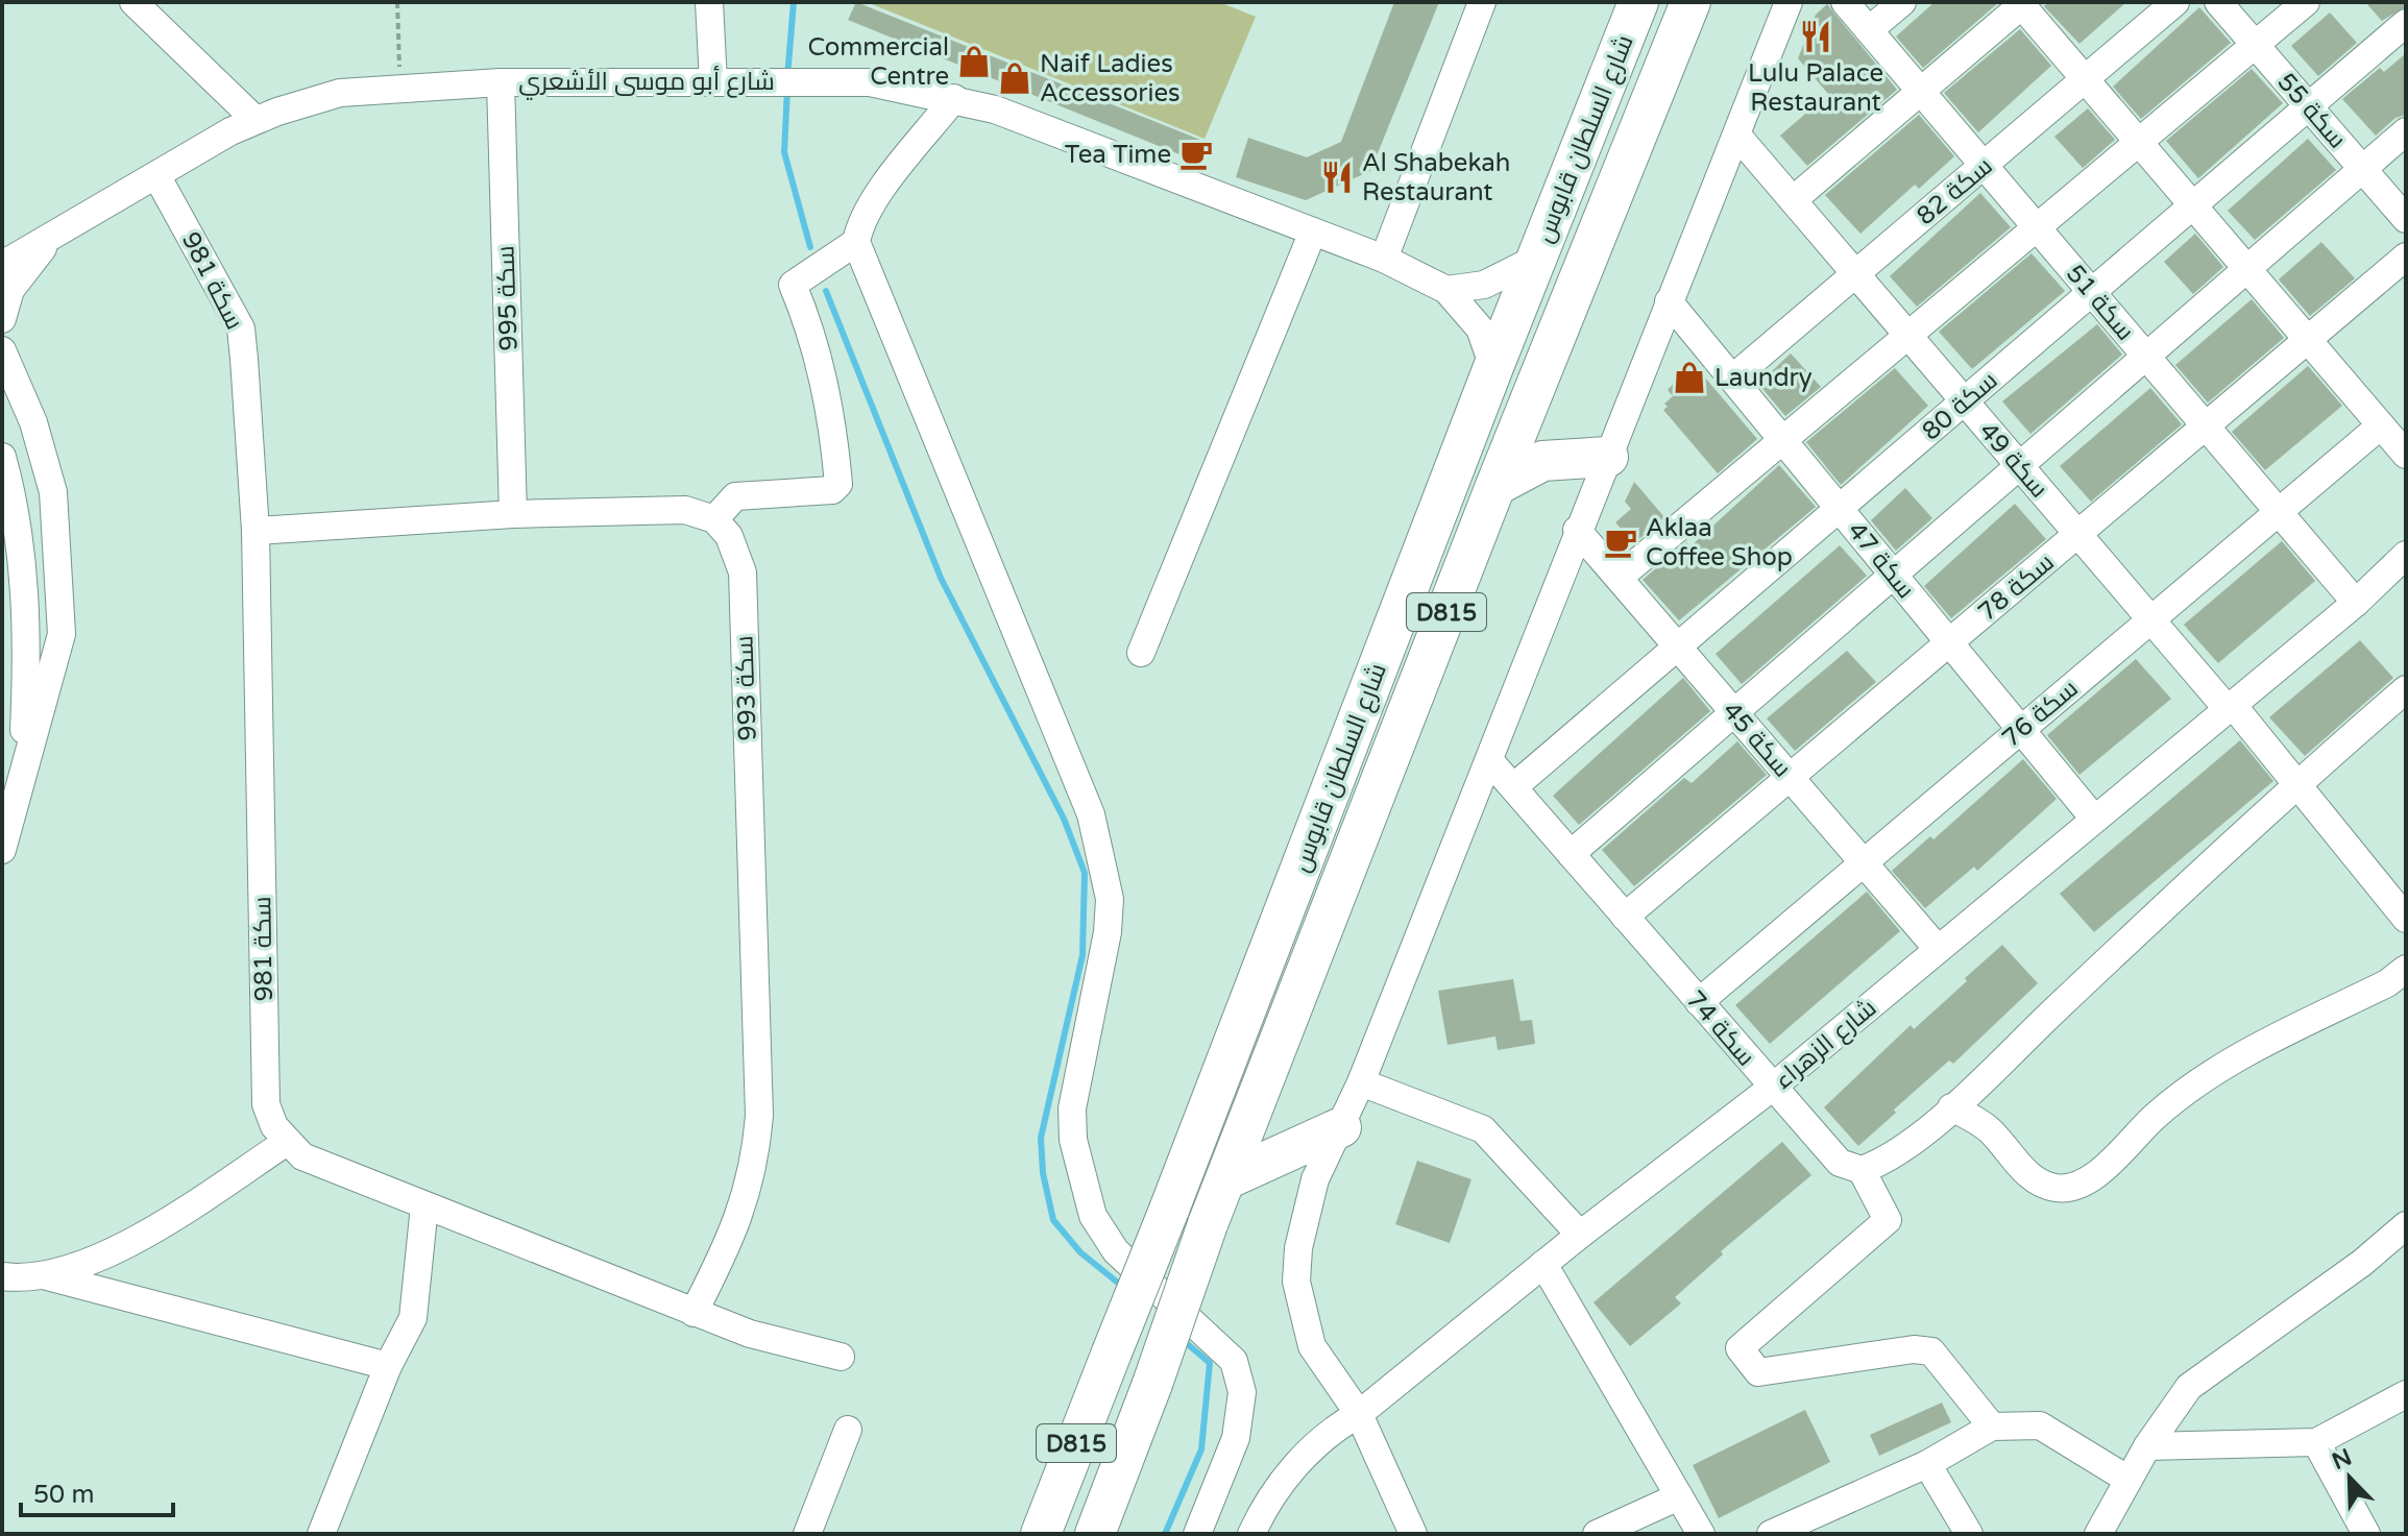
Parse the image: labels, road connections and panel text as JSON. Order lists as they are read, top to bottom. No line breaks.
{"streets":{"highway":["شارع السلطان قابوس","D815"],"street":["شارع أبو موسى الأشعري","سكة 55","سكة 82","سكة 981","سكة 995","سكة 51","سكة 80","سكة 49","سكة 47","سكة 78","سكة 993","سكة 76","سكة 45","سكة 74","شارع الزهراء"]},"crossings":[["شارع أبو موسى الأشعري","شارع السلطان قابوس"],["شارع أبو موسى الأشعري","سكة 981"],["شارع أبو موسى الأشعري","سكة 995"],["سكة 55","سكة 80"],["سكة 82","سكة 51"],["سكة 82","سكة 49"],["سكة 82","سكة 47"],["سكة 981","سكة 993"],["سكة 51","سكة 80"],["سكة 51","سكة 78"],["سكة 51","سكة 76"],["سكة 51","شارع الزهراء"],["سكة 80","سكة 49"],["سكة 80","سكة 47"],["سكة 80","سكة 45"],["سكة 80","سكة 74"],["سكة 49","سكة 78"],["سكة 49","سكة 76"],["سكة 49","شارع الزهراء"],["سكة 47","سكة 78"],["سكة 47","سكة 76"],["سكة 47","شارع الزهراء"],["سكة 78","سكة 45"],["سكة 78","سكة 74"],["سكة 76","سكة 45"],["سكة 76","سكة 74"],["سكة 45","شارع الزهراء"],["سكة 74","شارع الزهراء"]],"places":{"restaurant":["Lulu Palace Restaurant","Al Shabekah Restaurant"],"shop":["Commercial Centre","Naif Ladies Accessories","Laundry"],"cafe":["Tea Time","Aklaa Coffee Shop"]},"scale_bar":"50 m","north":"top left"}
